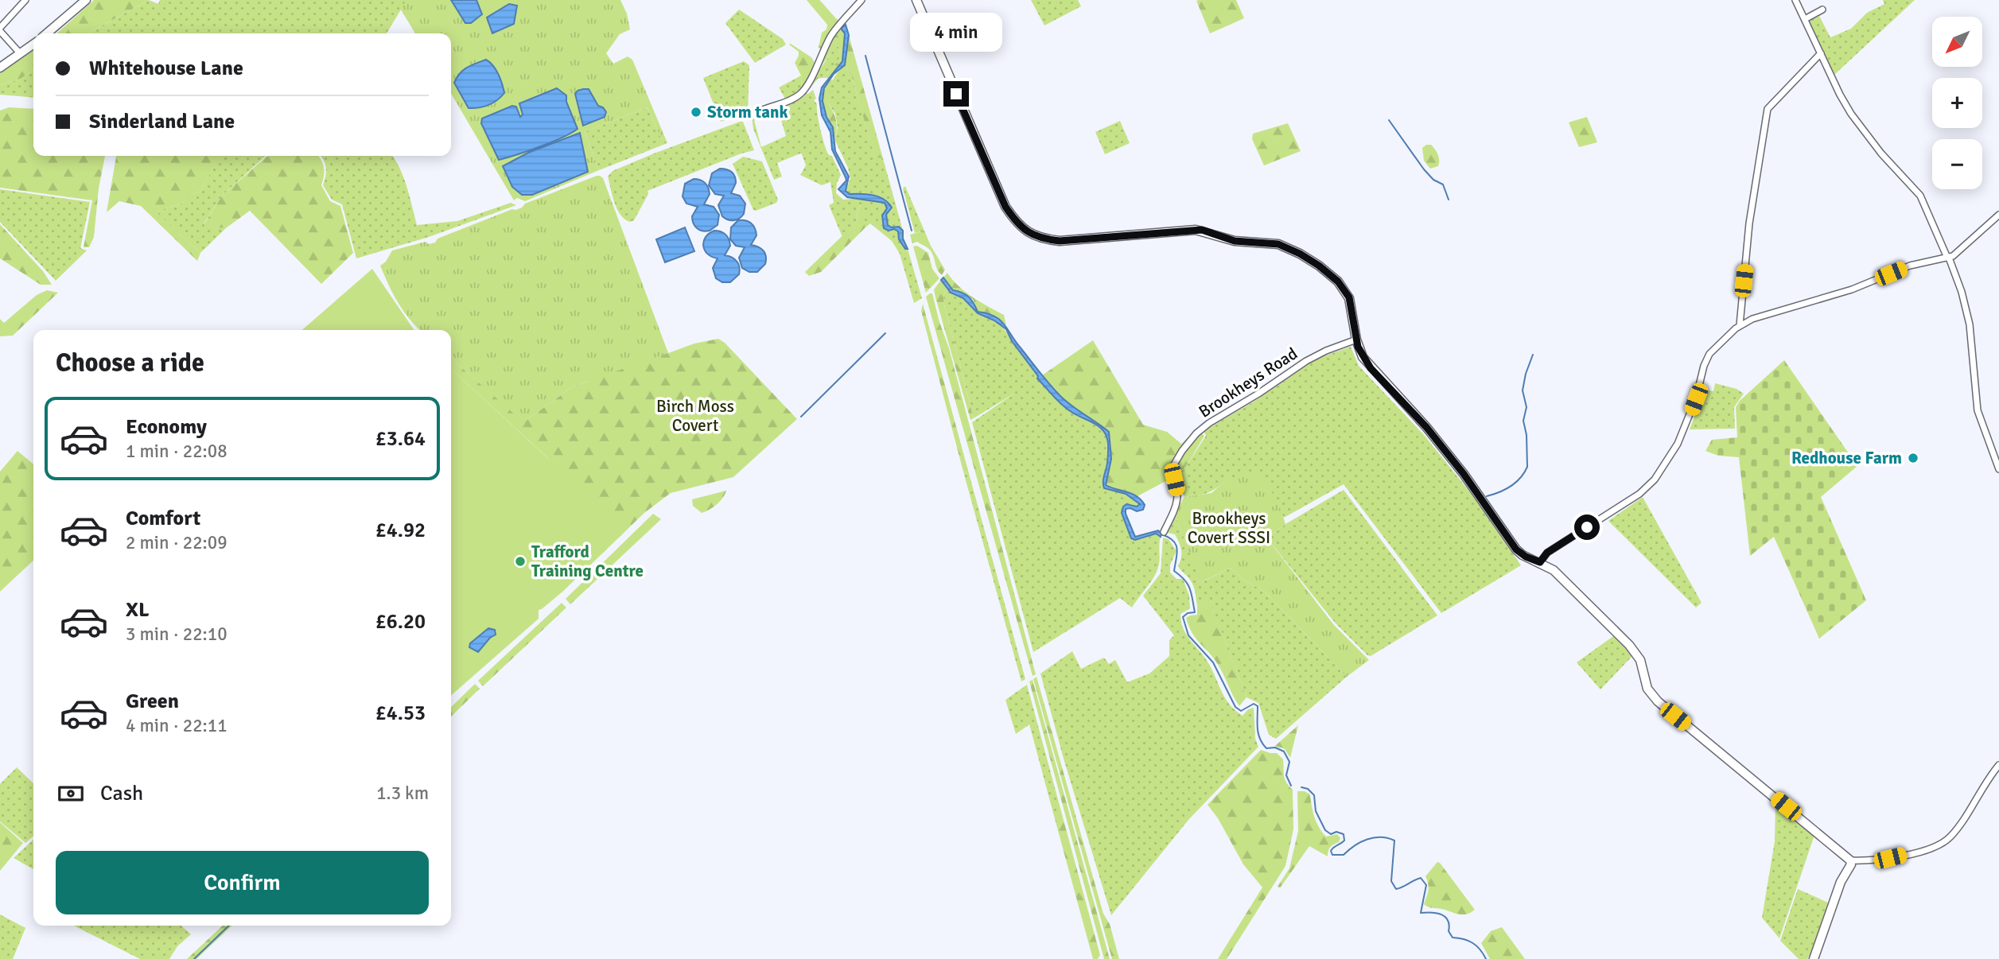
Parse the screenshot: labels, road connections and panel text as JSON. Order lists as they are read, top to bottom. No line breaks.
{"streets":{"street":["Brookheys Road"]},"parks":["Birch Moss Covert","Brookheys Covert SSSI"],"places":["Storm tank","Redhouse Farm","Trafford Training Centre"],"north":"bottom left","page":{"bubble":"4 min","map_buttons":["+","−"],"banner":["Whitehouse Lane","Sinderland Lane"],"heading":"Choose a ride","list":[{"name":"Economy","note":"1 min · 22:08","value":"£3.64"},{"name":"Comfort","note":"2 min · 22:09","value":"£4.92"},{"name":"XL","note":"3 min · 22:10","value":"£6.20"},{"name":"Green","note":"4 min · 22:11","value":"£4.53"}],"pay":["Cash","1.3 km"],"buttons":"Confirm"}}
